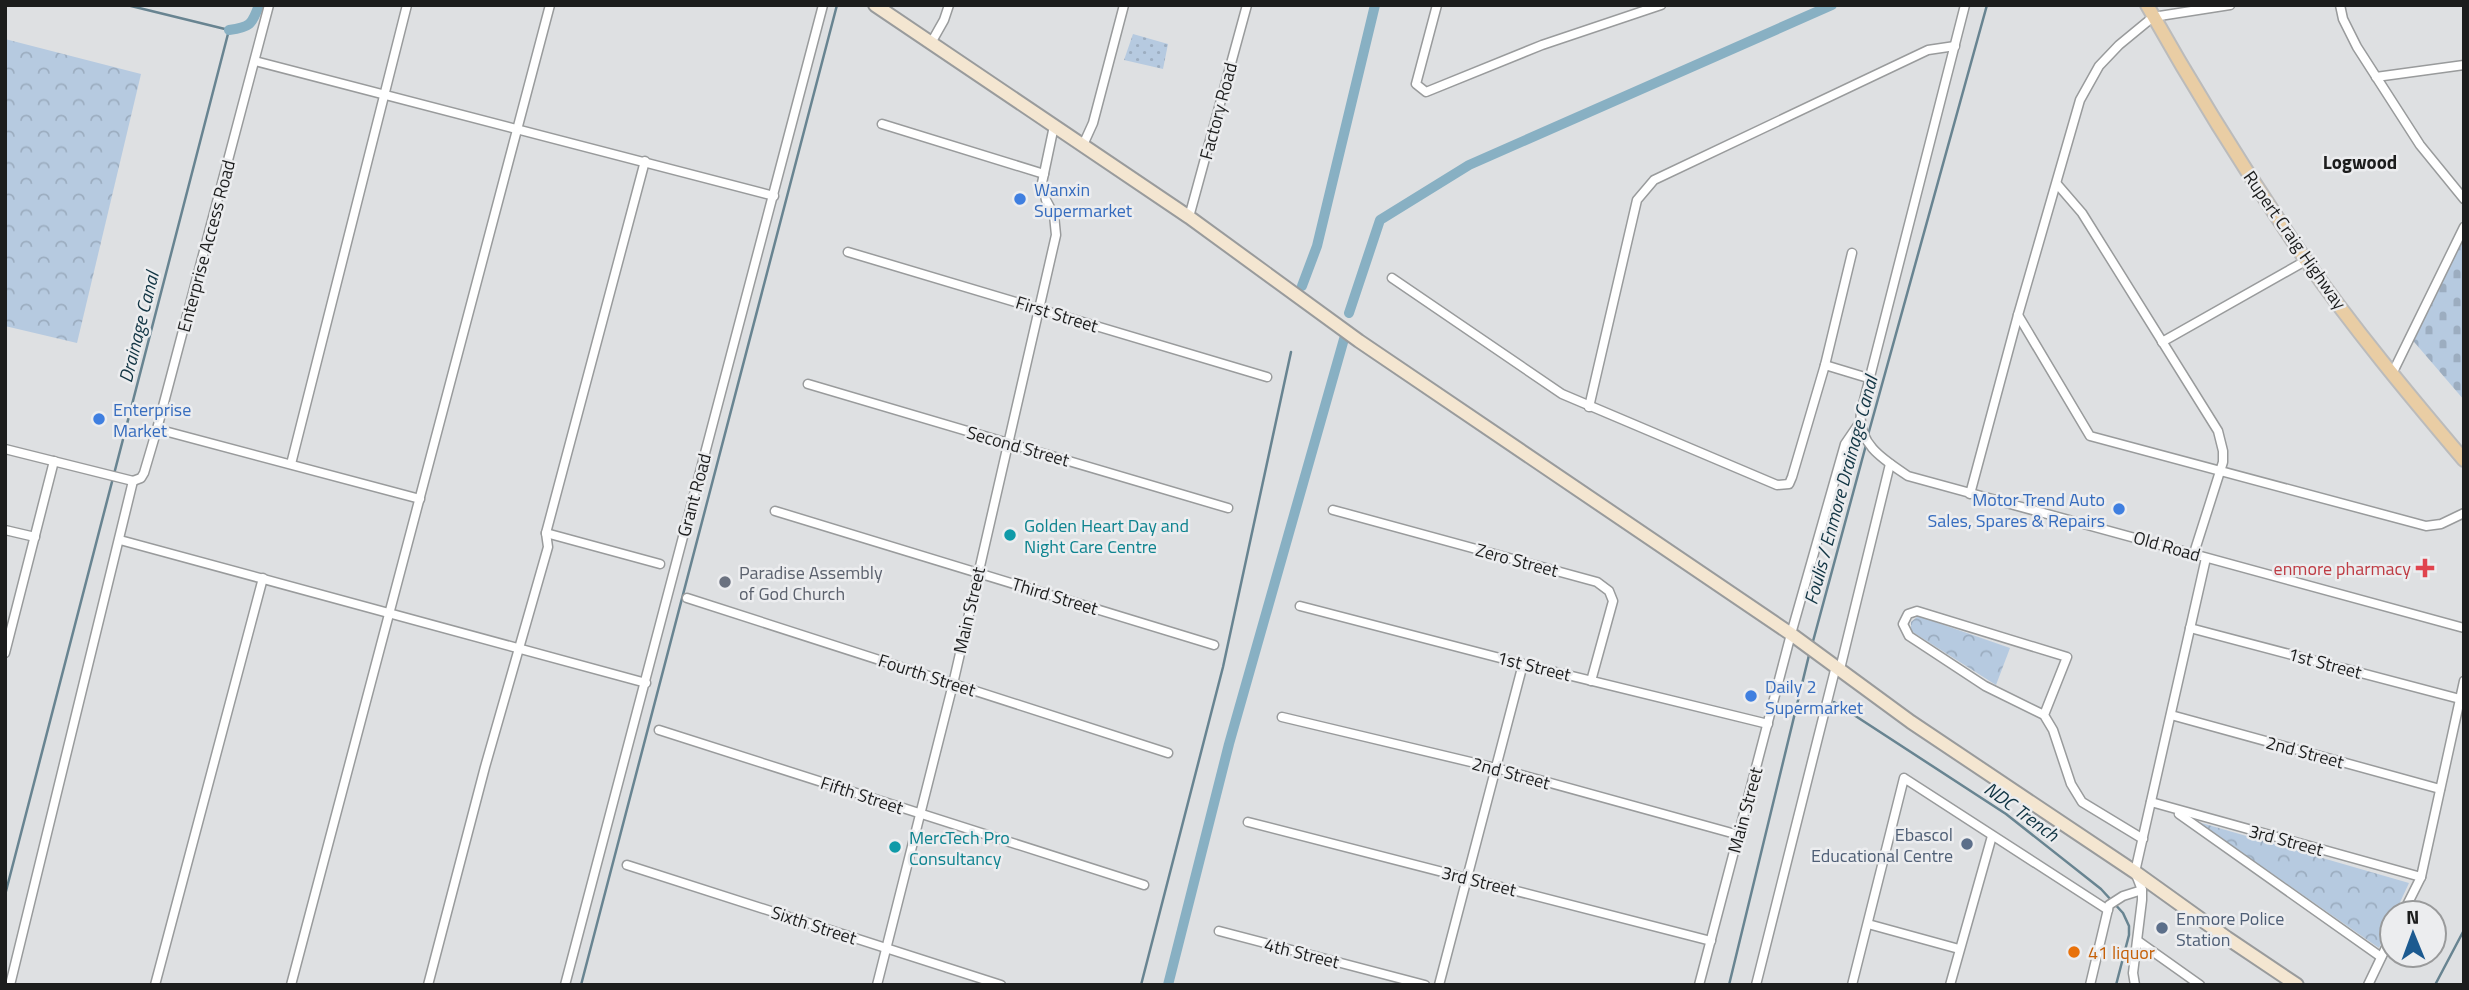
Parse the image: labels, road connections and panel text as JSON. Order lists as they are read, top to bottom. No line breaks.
{"streets":{"main road":["Rupert Craig Highway"],"street":["Factory Road","Enterprise Access Road","First Street","Second Street","Grant Road","Old Road","Zero Street","Third Street","Main Street","1st Street","Fourth Street","2nd Street","Fifth Street","3rd Street","Sixth Street","4th Street"]},"crossings":[["First Street","Main Street"],["Second Street","Main Street"],["Old Road","Main Street"],["Zero Street","1st Street"],["Third Street","Main Street"],["Main Street","1st Street"],["Main Street","Fourth Street"],["Main Street","2nd Street"],["Main Street","Fifth Street"],["Main Street","3rd Street"],["Main Street","Sixth Street"]],"districts":["Logwood"],"water":["Drainage Canal","Foulis / Enmore Drainage Canal","NDC Trench"],"places":{"other":["Wanxin Supermarket","Enterprise Market","Motor Trend Auto Sales, Spares & Repairs","Golden Heart Day and Night Care Centre","Paradise Assembly of God Church","Daily 2 Supermarket","Ebascol Educational Centre","MercTech Pro Consultancy","Enmore Police Station","41 liquor"],"health":["enmore pharmacy"]},"north":"top"}
